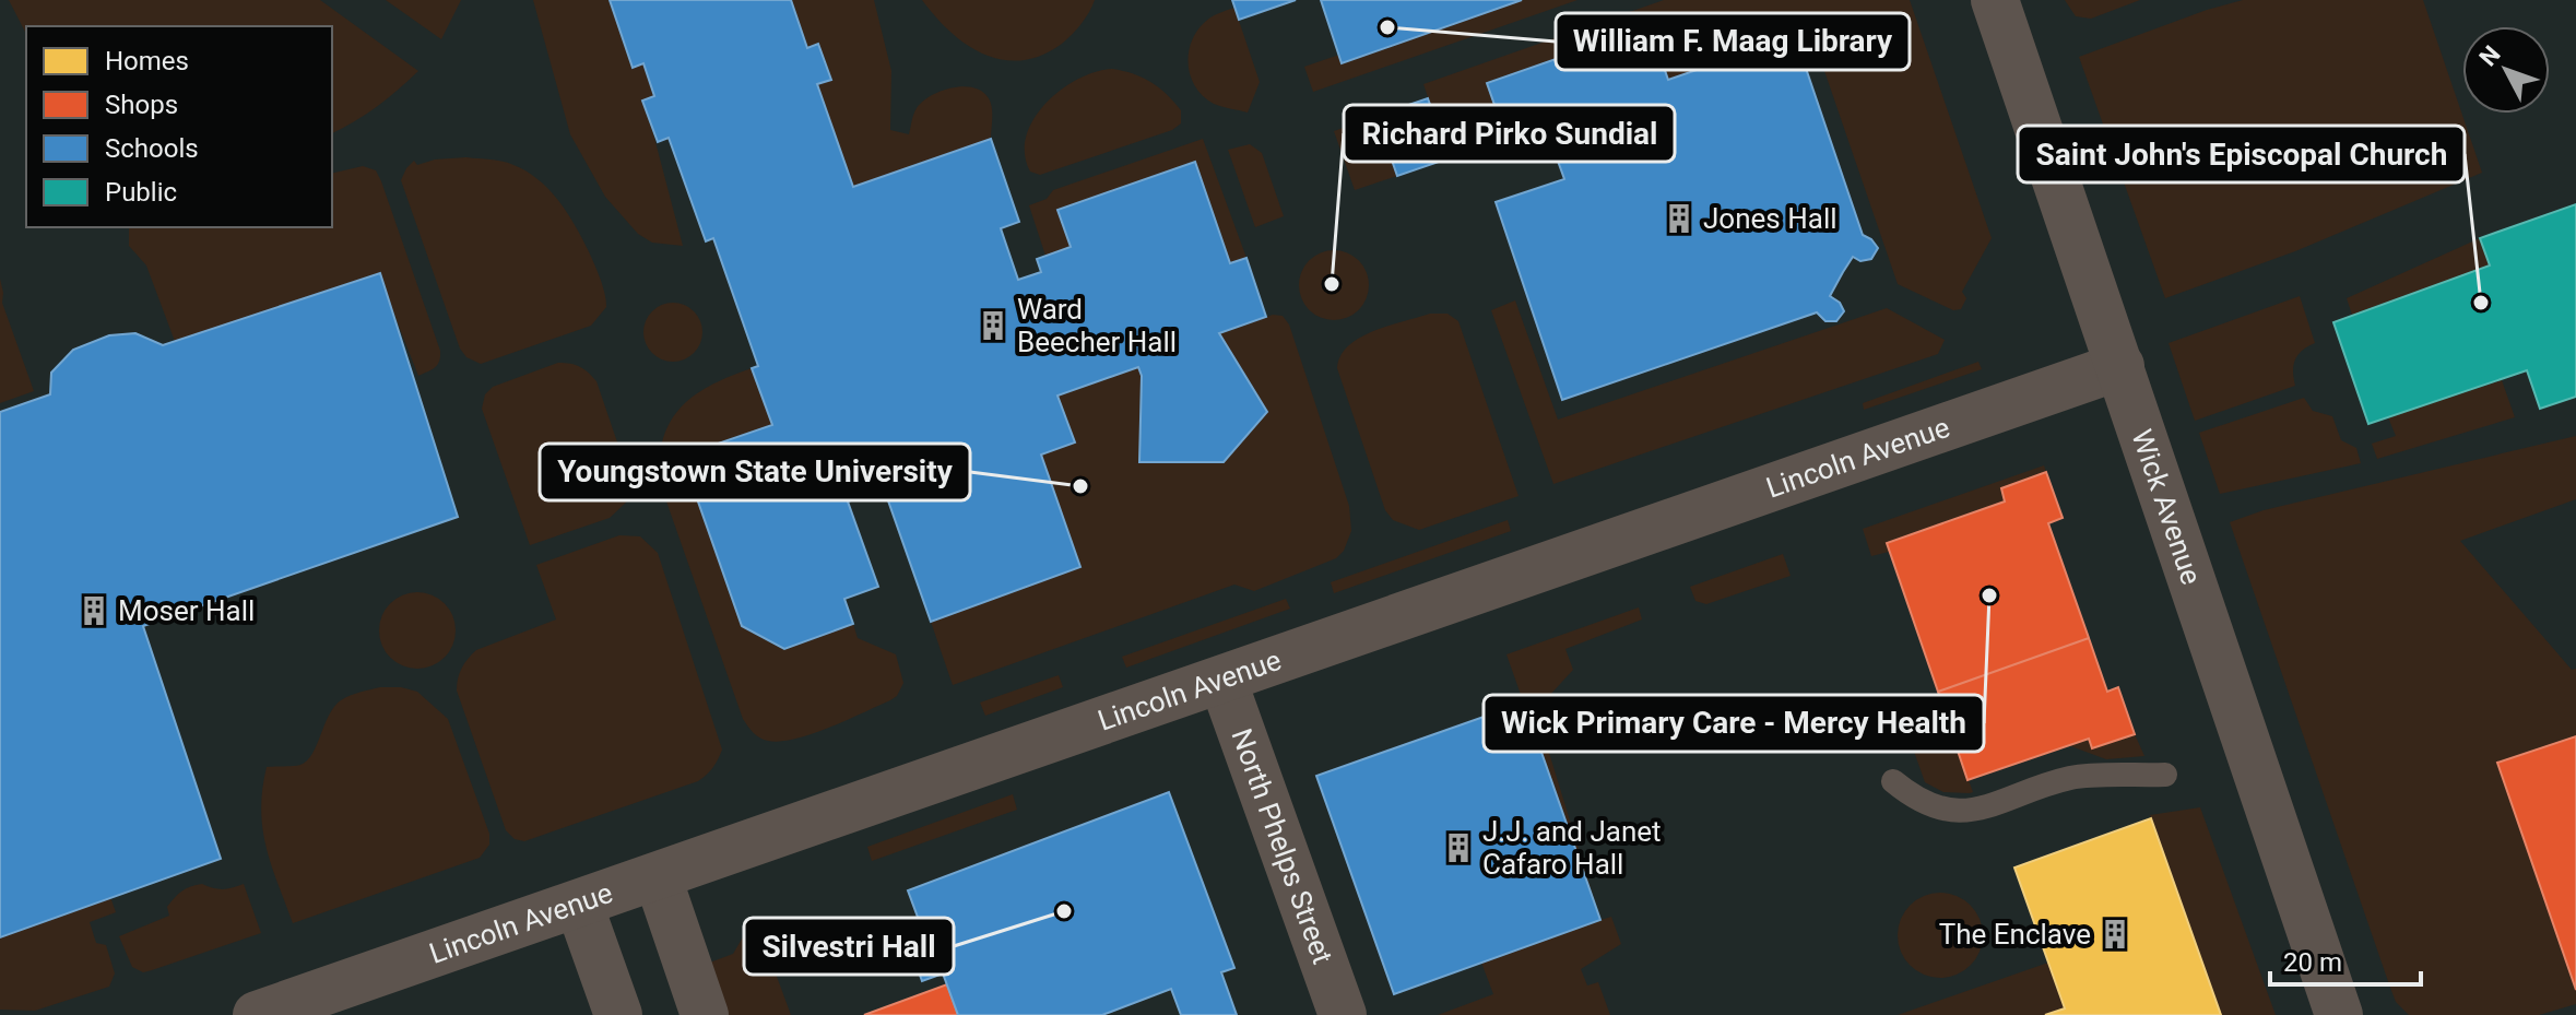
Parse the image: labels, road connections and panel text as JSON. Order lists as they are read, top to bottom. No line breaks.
{"streets":{"street":["Lincoln Avenue","Wick Avenue","North Phelps Street"]},"crossings":[["Lincoln Avenue","Wick Avenue"],["Lincoln Avenue","North Phelps Street"]],"places":{"other":["William F. Maag Library","Richard Pirko Sundial","Saint John's Episcopal Church","Youngstown State University","Wick Primary Care - Mercy Health","Silvestri Hall"],"building":["Jones Hall","Ward Beecher Hall","Moser Hall","J.J. and Janet Cafaro Hall","The Enclave"]},"legend":["Homes","Shops","Schools","Public"],"scale_bar":"20 m","north":"top left"}
